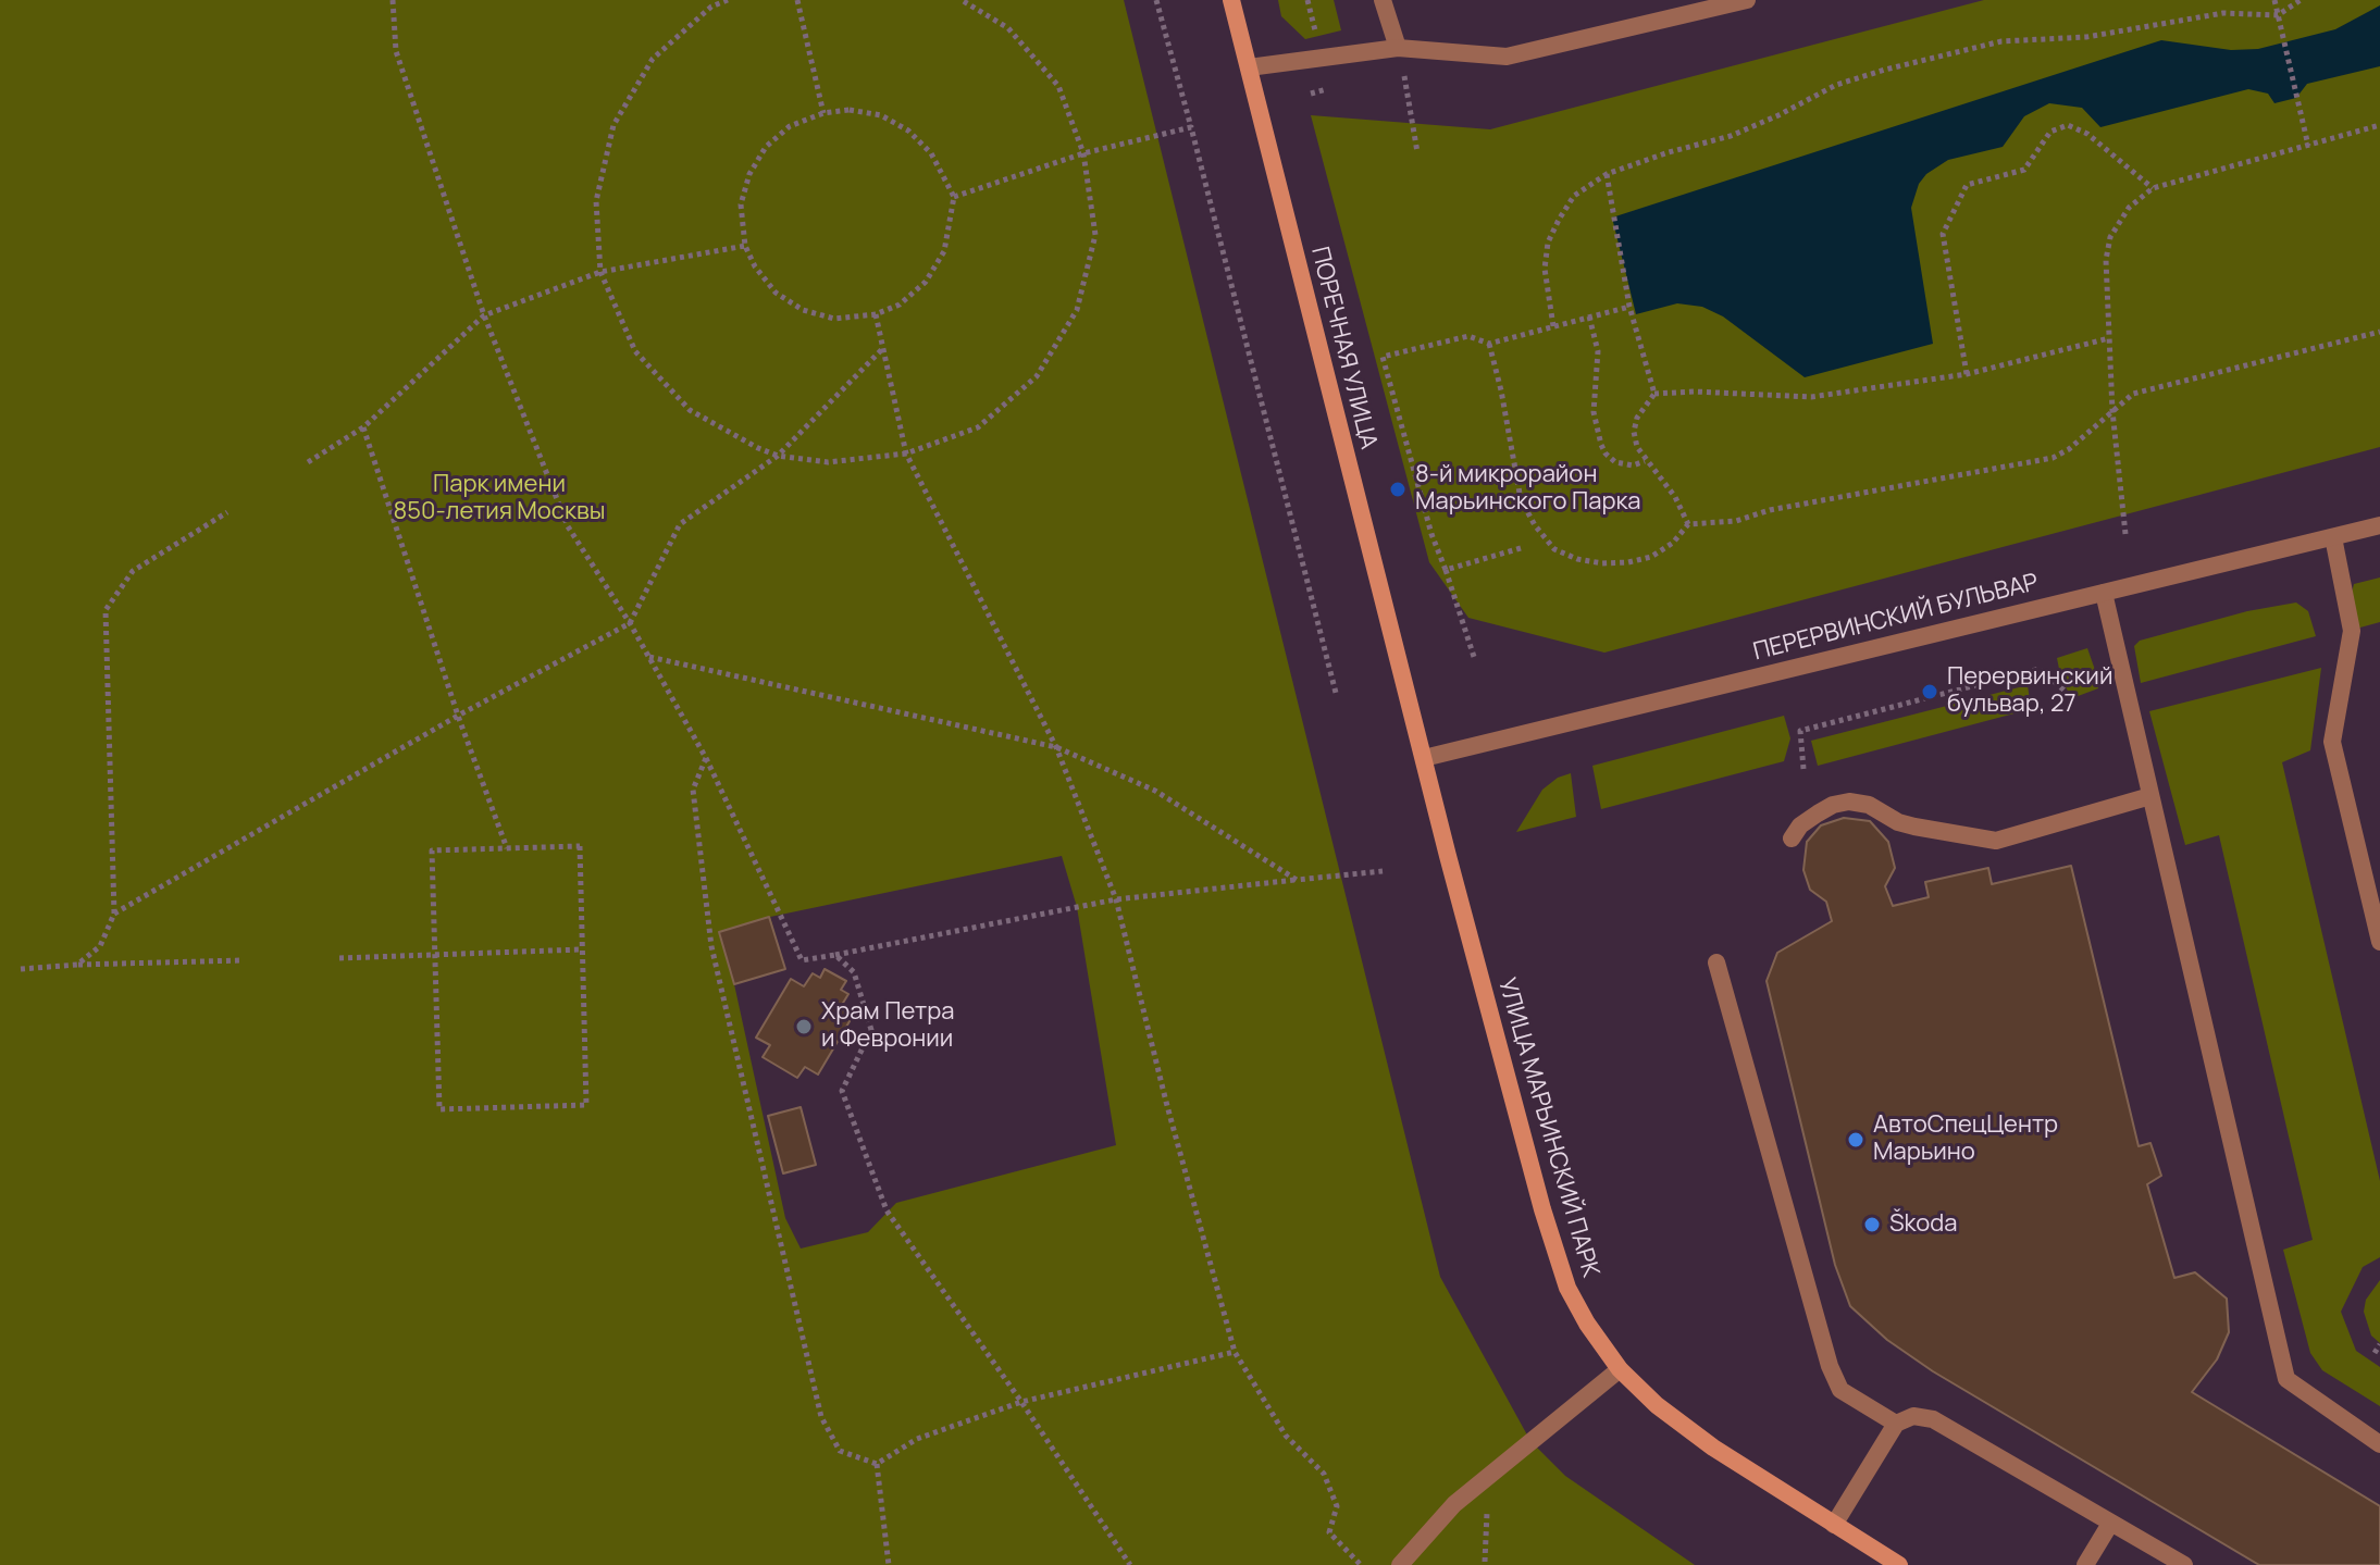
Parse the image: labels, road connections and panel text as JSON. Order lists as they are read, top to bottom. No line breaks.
{"streets":{"main road":["ПОРЕЧНАЯ УЛИЦА","УЛИЦА МАРЬИНСКИЙ ПАРК"],"street":["ПЕРЕРВИНСКИЙ БУЛЬВАР"]},"crossings":[["ПОРЕЧНАЯ УЛИЦА","ПЕРЕРВИНСКИЙ БУЛЬВАР"],["ПОРЕЧНАЯ УЛИЦА","УЛИЦА МАРЬИНСКИЙ ПАРК"],["ПЕРЕРВИНСКИЙ БУЛЬВАР","УЛИЦА МАРЬИНСКИЙ ПАРК"]],"parks":["Парк имени 850-летия Москвы"],"places":["8-й микрорайон Марьинского Парка","Перервинский бульвар, 27","Храм Петра и Февронии","АвтоСпецЦентр Марьино","Škoda"]}
